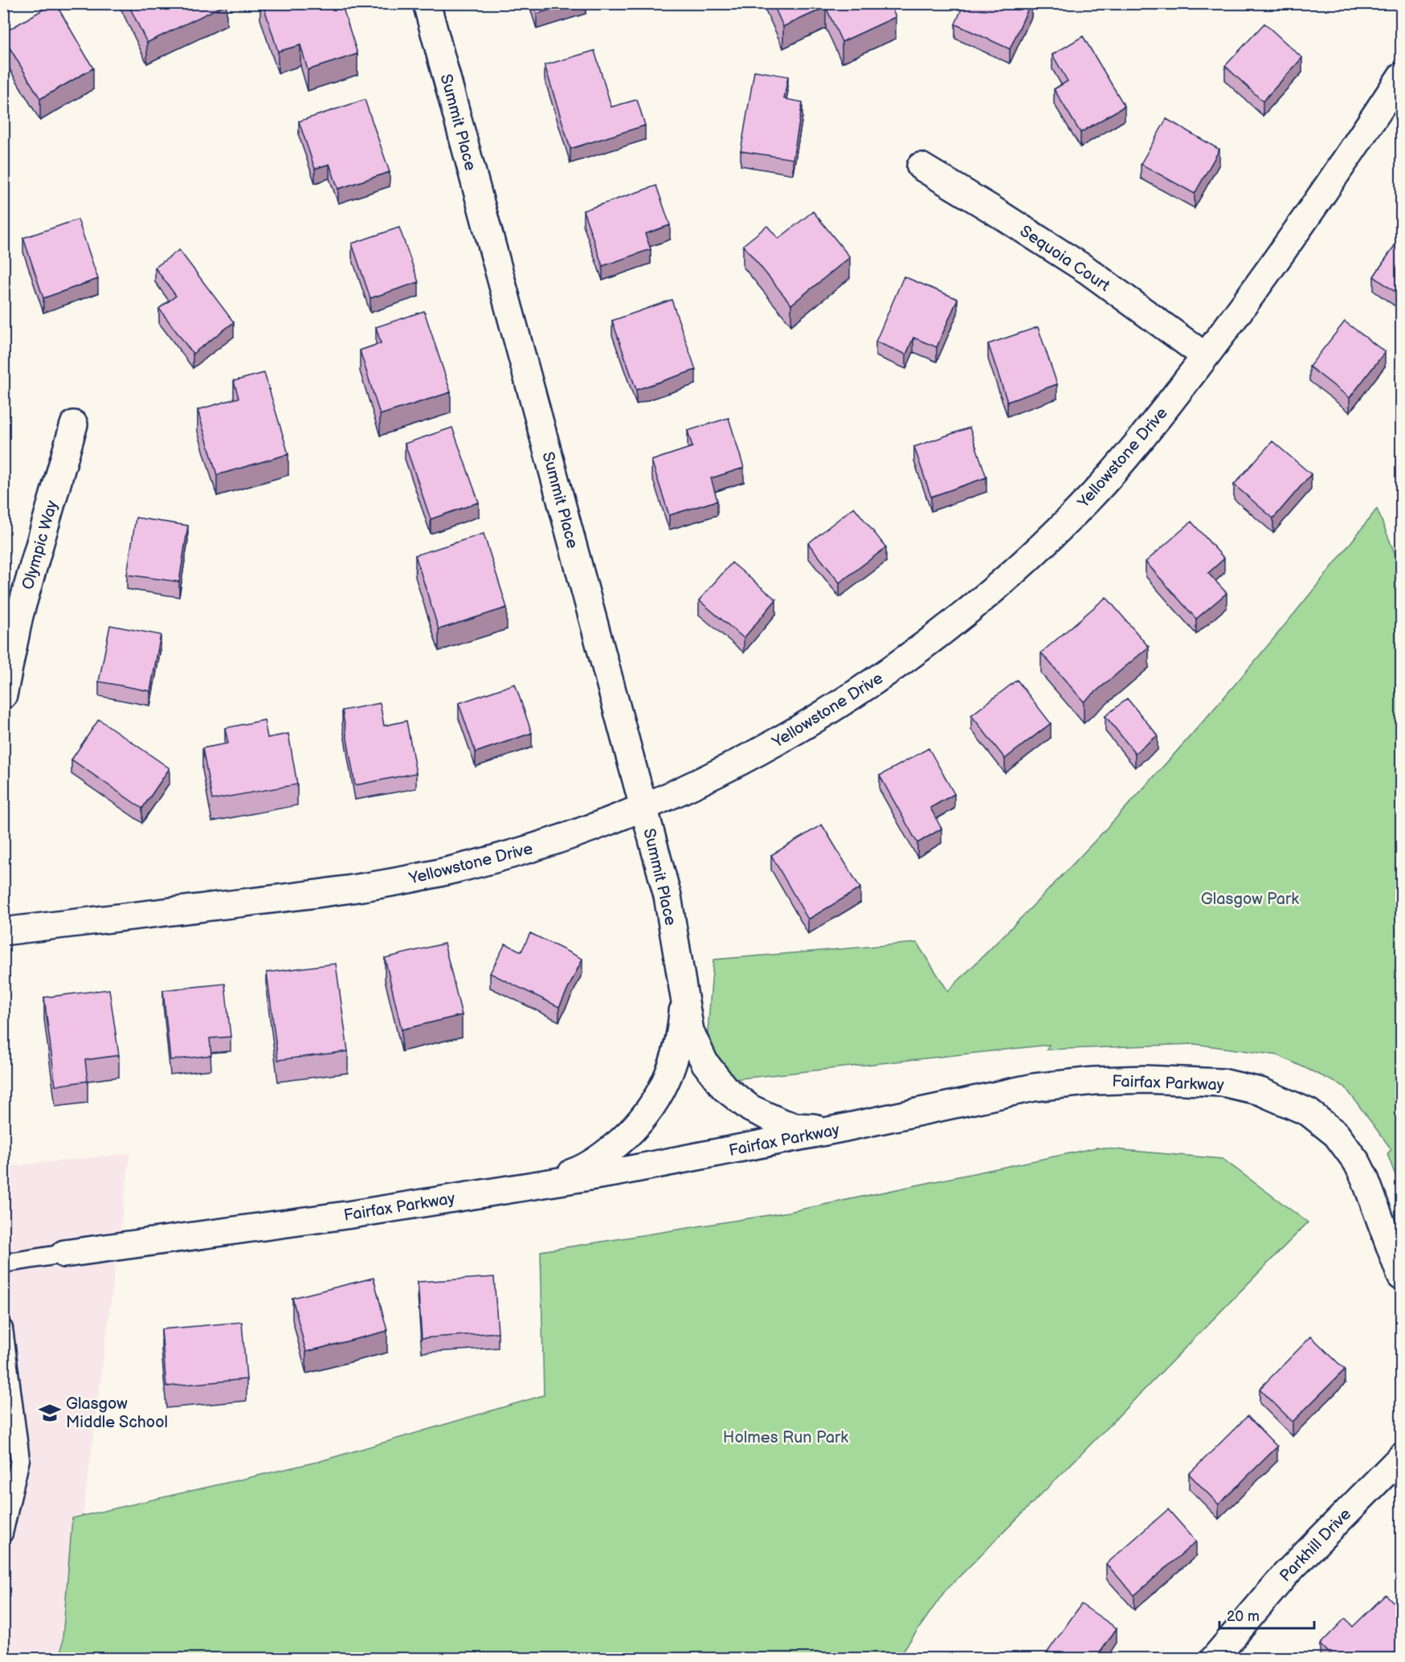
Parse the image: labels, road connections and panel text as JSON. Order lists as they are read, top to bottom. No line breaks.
{"streets":{"street":["Summit Place","Sequoia Court","Yellowstone Drive","Olympic Way","Fairfax Parkway","Parkhill Drive"]},"crossings":[["Summit Place","Yellowstone Drive"],["Summit Place","Fairfax Parkway"],["Sequoia Court","Yellowstone Drive"]],"parks":["Glasgow Park","Holmes Run Park"],"places":{"school or university":["Glasgow Middle School"]},"scale_bar":"20 m"}
